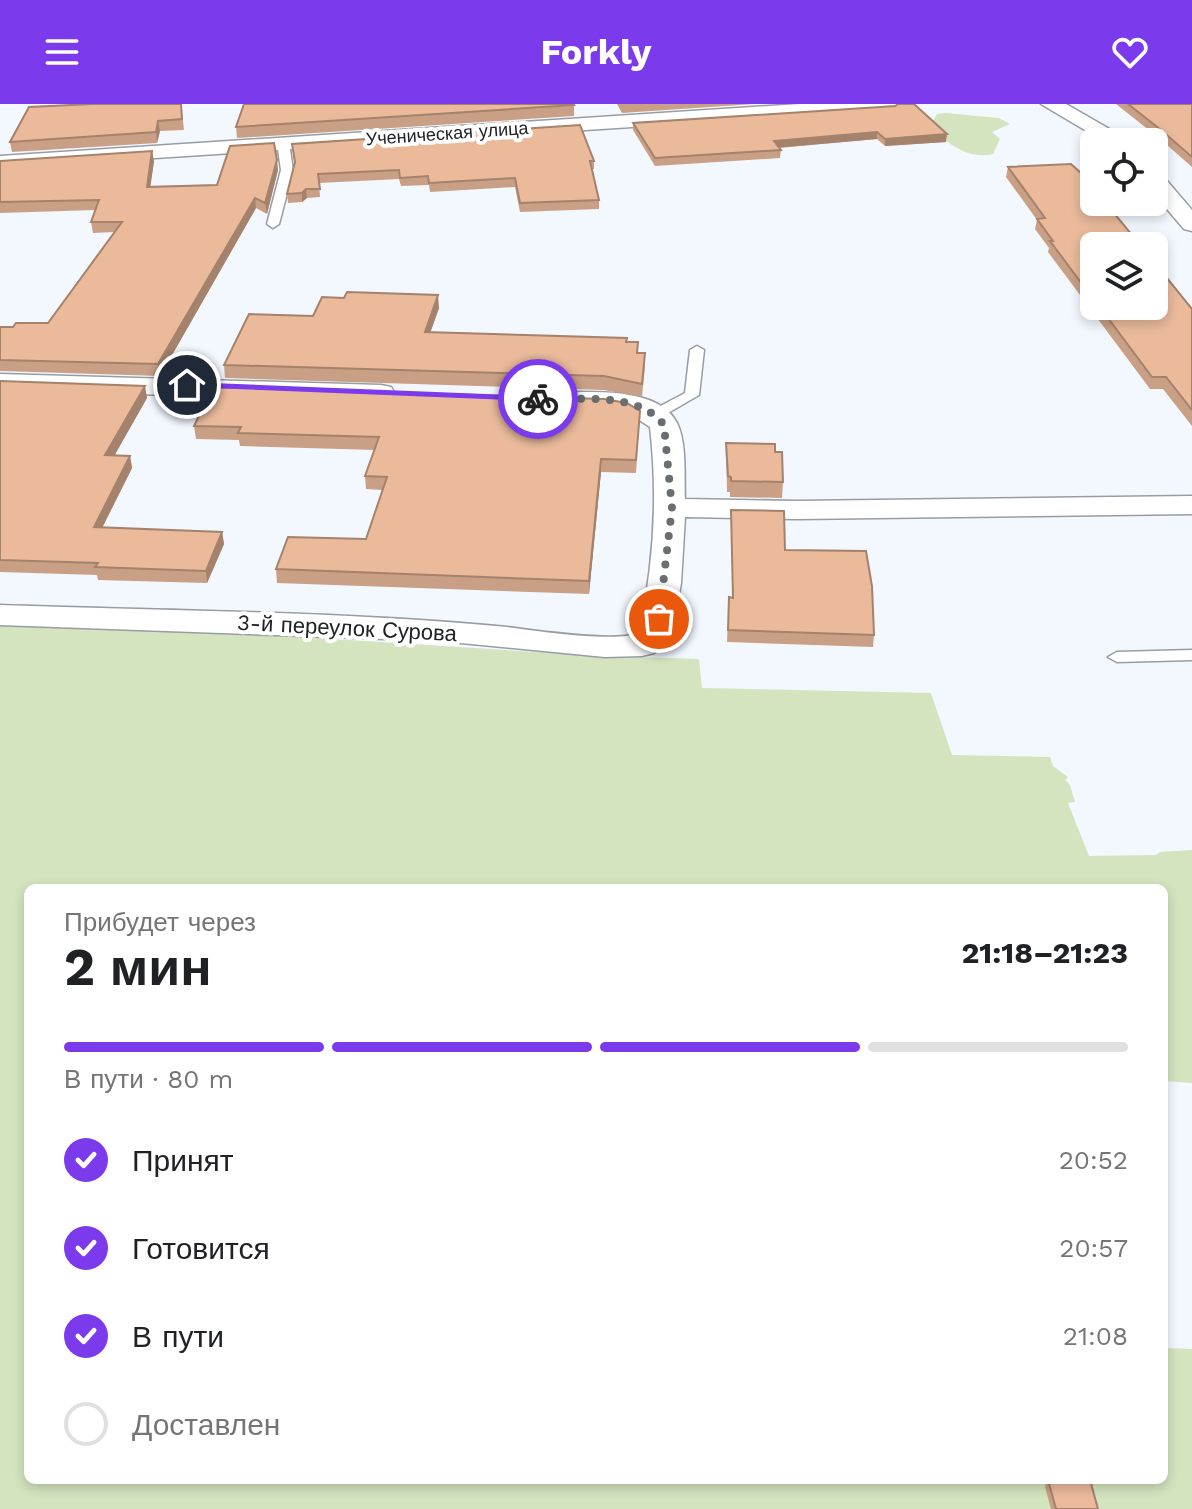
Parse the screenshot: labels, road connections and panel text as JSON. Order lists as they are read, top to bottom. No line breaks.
{"streets":{"street":["Ученическая улица","3-й переулок Сурова"]},"page":{"header":"Forkly","heading":["2 мин","Прибудет через","21:18–21:23"],"bar":"В пути · 80 m","list":[["Принят","20:52"],["Готовится","20:57"],["В пути","21:08"],"Доставлен"]}}
